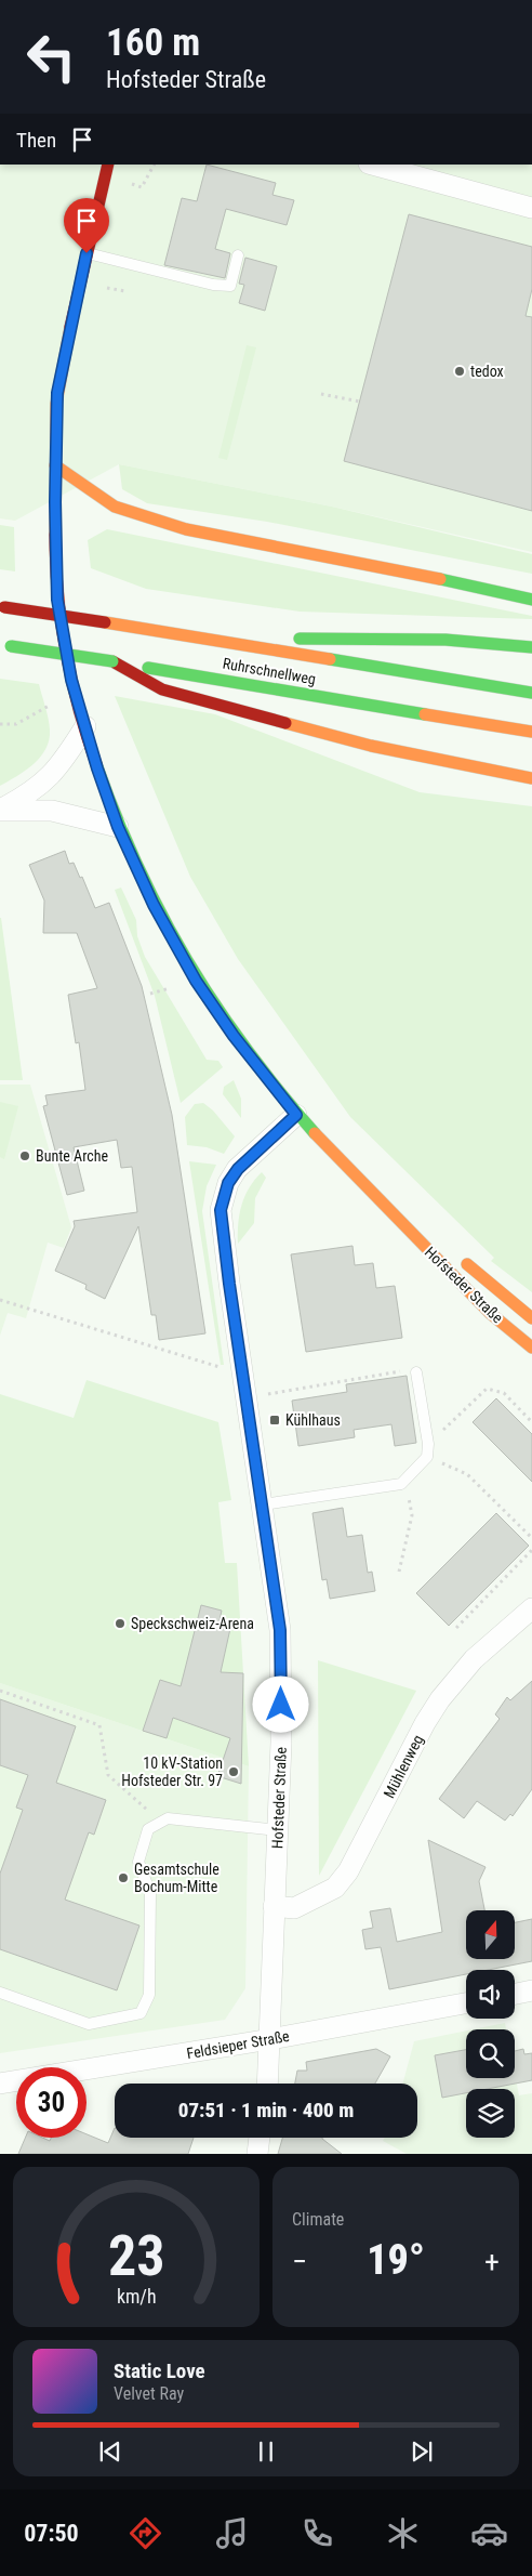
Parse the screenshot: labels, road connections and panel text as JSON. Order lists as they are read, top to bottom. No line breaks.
{"streets":{"main road":["Ruhrschnellweg","Hofsteder Straße"],"street":["Mühlenweg","Feldsieper Straße"]},"crossings":[["Hofsteder Straße","Mühlenweg"],["Hofsteder Straße","Feldsieper Straße"]],"places":{"other":["tedox","Bunte Arche","Speckschweiz-Arena","10 kV-Station Hofsteder Str. 97","Gesamtschule Bochum-Mitte"],"transit":["Kühlhaus"]},"north":"top","page":{"turn":["160 m","Hofsteder Straße"],"then":"Then","limit":"30","trip":"07:51 · 1 min · 400 m","tile":"Climate","heat":["−","19°","+"],"song":["Static Love","Velvet Ray"],"tabs":"07:50","gauge":["23","km/h"]}}
